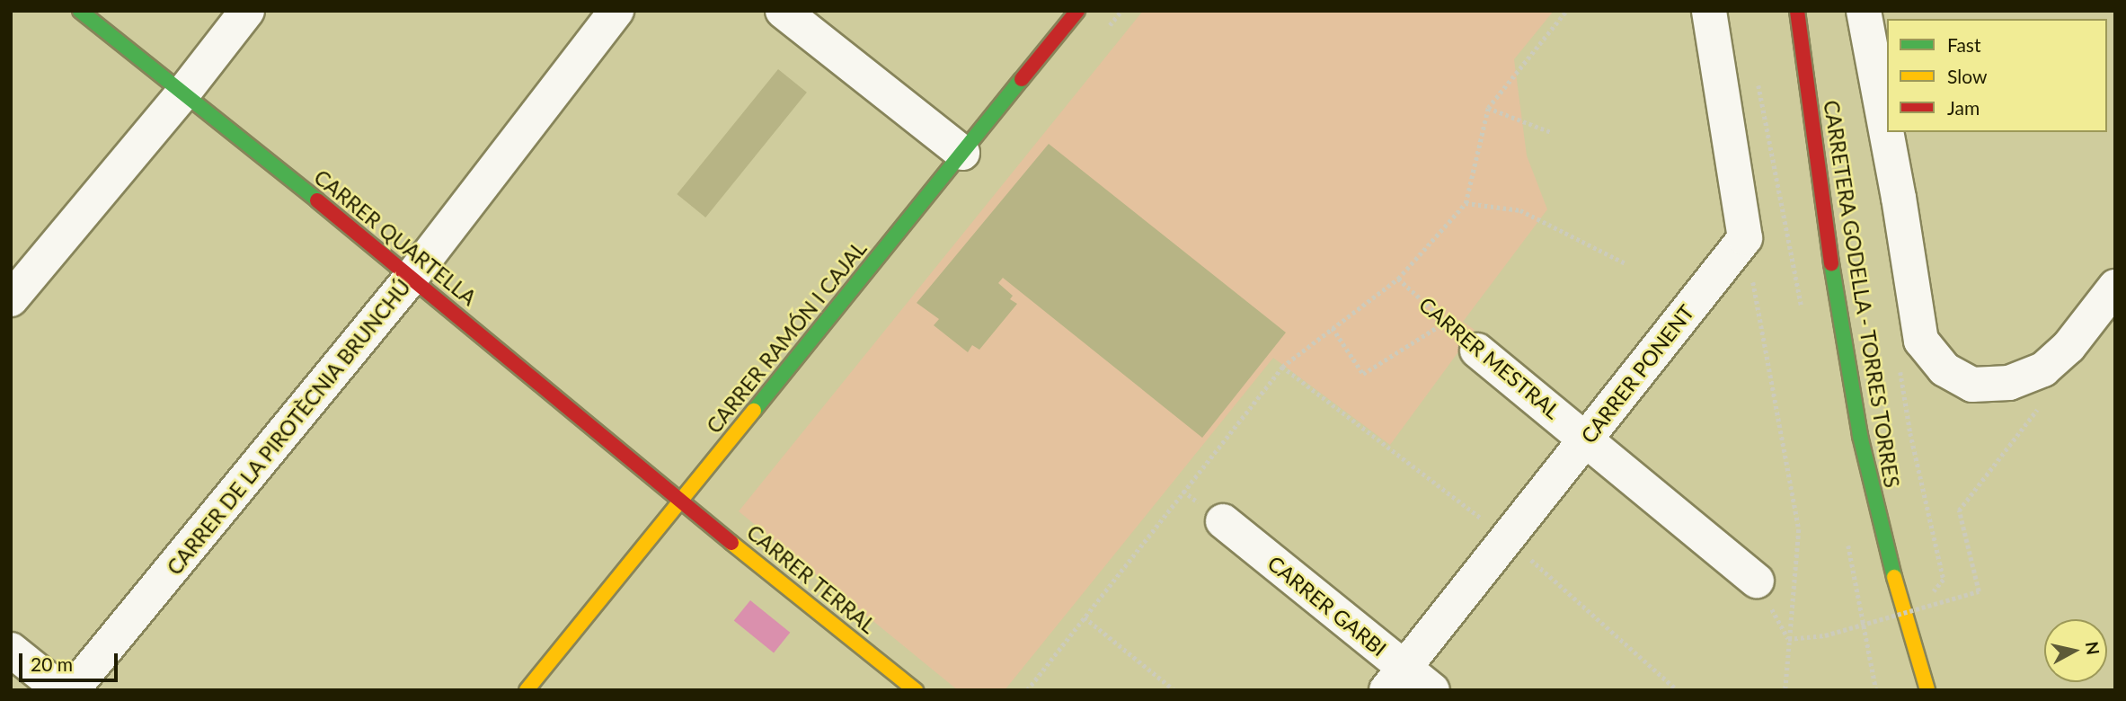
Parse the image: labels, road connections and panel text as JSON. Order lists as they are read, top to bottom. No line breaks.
{"streets":{"street":["CARRER QUARTELLA","CARRETERA GODELLA - TORRES TORRES","CARRER RAMÓN I CAJAL","CARRER MESTRAL","CARRER PONENT","CARRER DE LA PIROTÈCNIA BRUNCHÚ","CARRER TERRAL","CARRER GARBI"]},"crossings":[["CARRER QUARTELLA","CARRER RAMÓN I CAJAL"],["CARRER QUARTELLA","CARRER DE LA PIROTÈCNIA BRUNCHÚ"],["CARRER QUARTELLA","CARRER TERRAL"],["CARRER RAMÓN I CAJAL","CARRER TERRAL"],["CARRER MESTRAL","CARRER PONENT"],["CARRER PONENT","CARRER GARBI"]],"legend":["Fast","Slow","Jam"],"scale_bar":"20 m","north":"right"}
